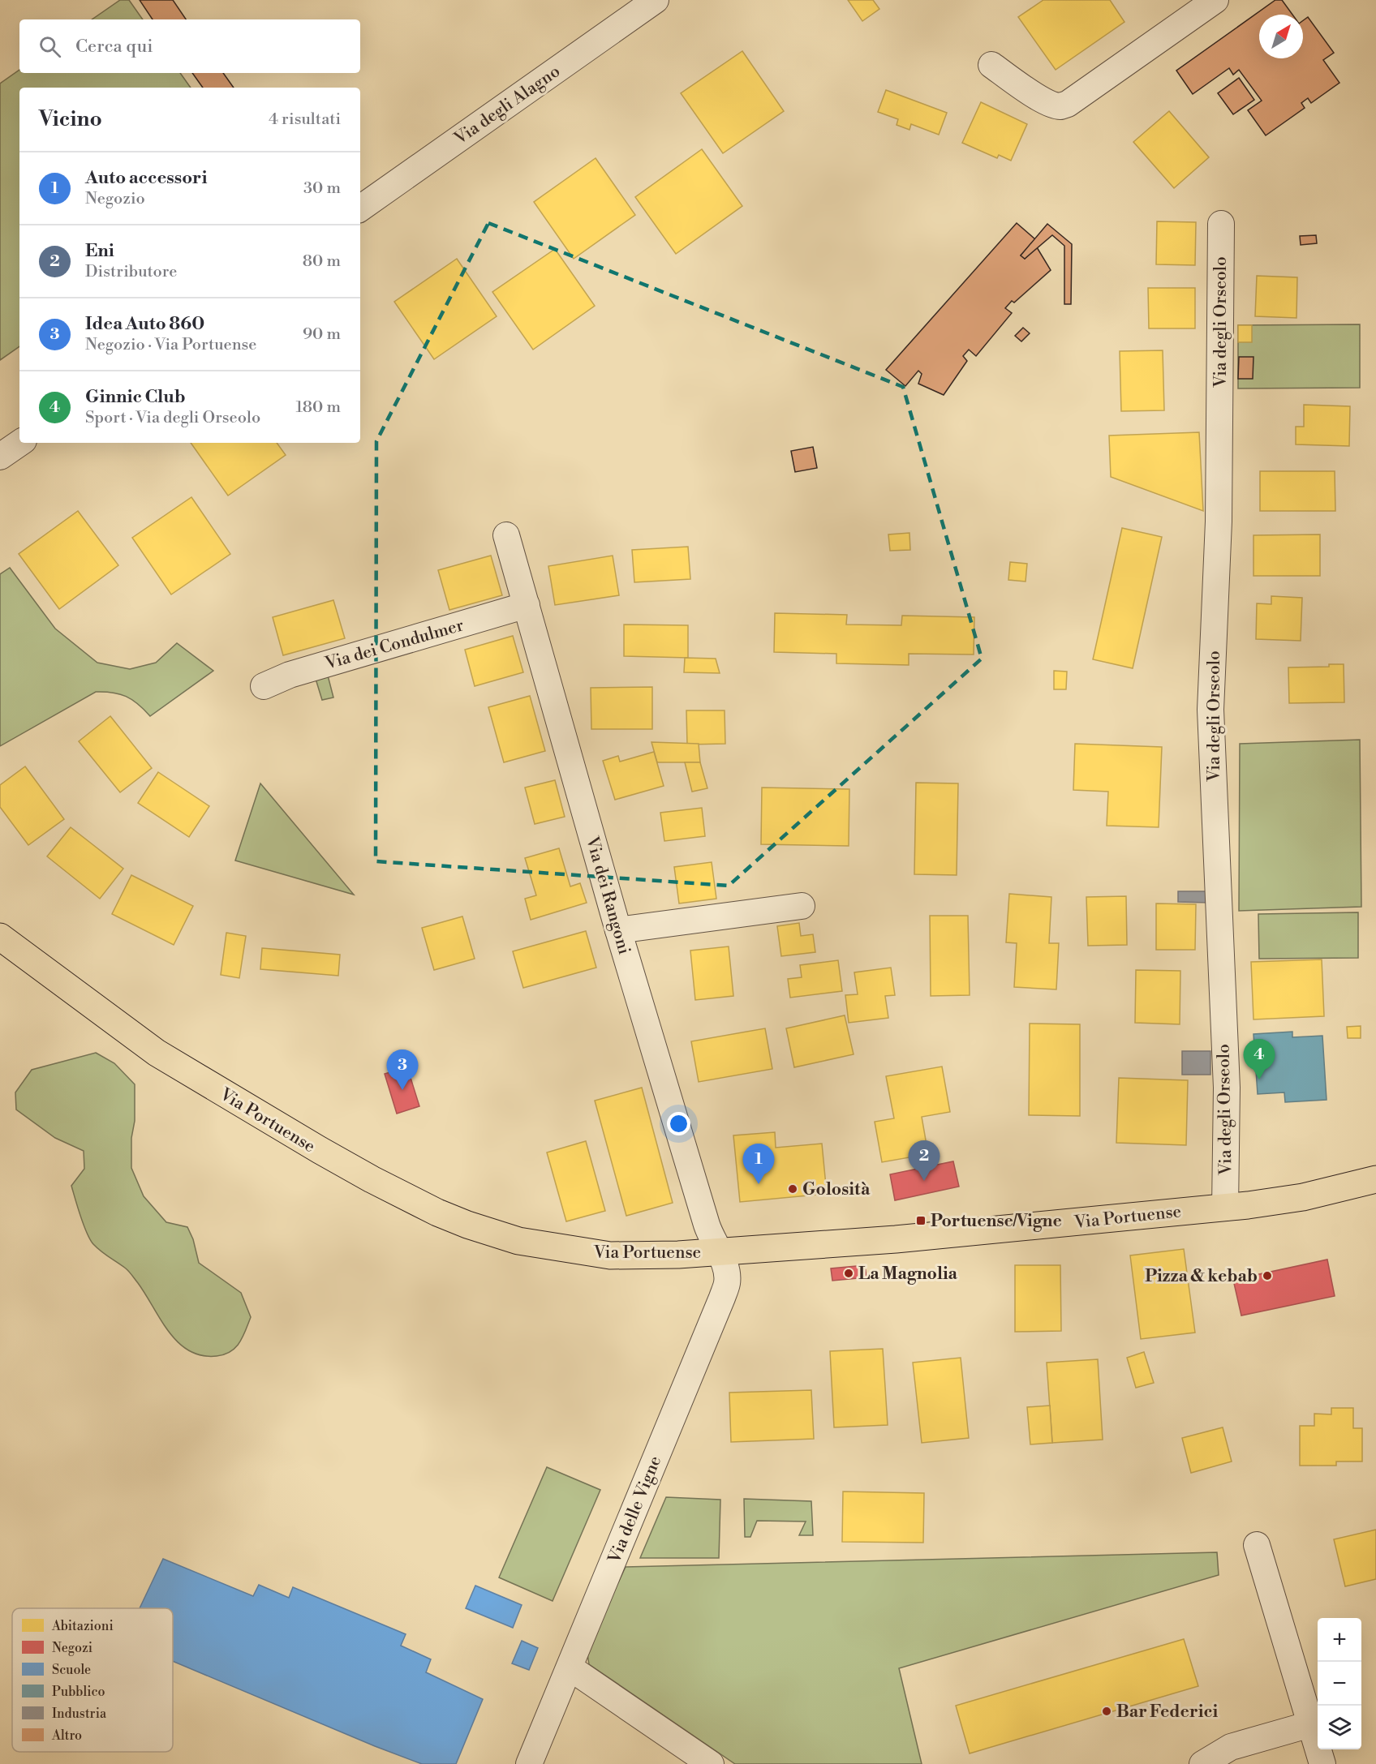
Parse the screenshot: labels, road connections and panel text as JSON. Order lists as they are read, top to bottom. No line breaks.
{"streets":{"main road":["Via Portuense"],"street":["Via degli Alagno","Via degli Orseolo","Via dei Condulmer","Via dei Rangoni","Via delle Vigne"]},"crossings":[["Via degli Orseolo","Via Portuense"],["Via dei Condulmer","Via dei Rangoni"],["Via dei Rangoni","Via Portuense"],["Via dei Rangoni","Via delle Vigne"],["Via Portuense","Via delle Vigne"]],"places":{"other":["Golosità","La Magnolia","Pizza & kebab","Bar Federici"],"transit":["Portuense/Vigne"]},"legend":["Abitazioni","Negozi","Scuole","Pubblico","Industria","Altro"],"north":"top right","page":{"search":"Cerca qui","heading":["Vicino","4 risultati"],"list":[{"mark":"1","name":"Auto accessori","note":"Negozio","value":"30 m"},{"mark":"2","name":"Eni","note":"Distributore","value":"80 m"},{"mark":"3","name":"Idea Auto 860","note":"Negozio · Via Portuense","value":"90 m"},{"mark":"4","name":"Ginnic Club","note":"Sport · Via degli Orseolo","value":"180 m"}],"pins":["4","3","2","1"],"map_buttons":["+","−"]}}
